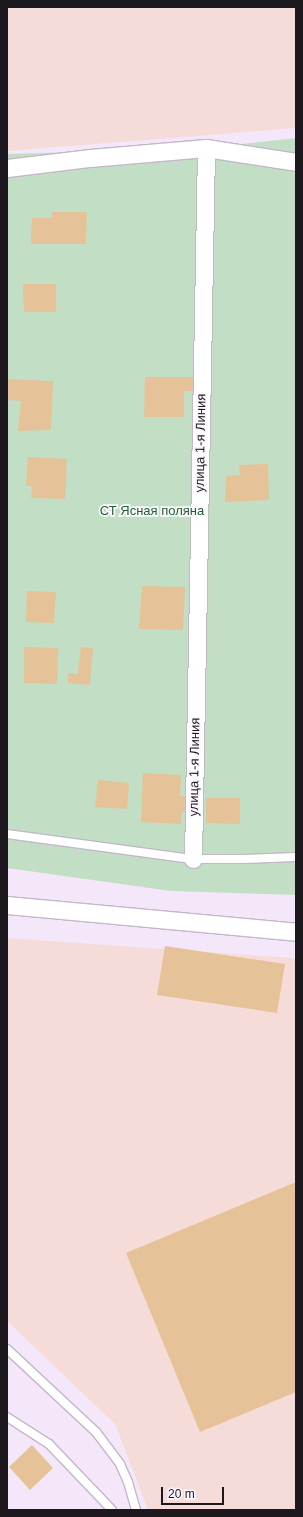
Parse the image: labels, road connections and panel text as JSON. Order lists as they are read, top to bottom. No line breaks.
{"streets":{"street":["улица 1-я Линия"]},"parks":["СТ Ясная поляна"],"scale_bar":"20 m"}
